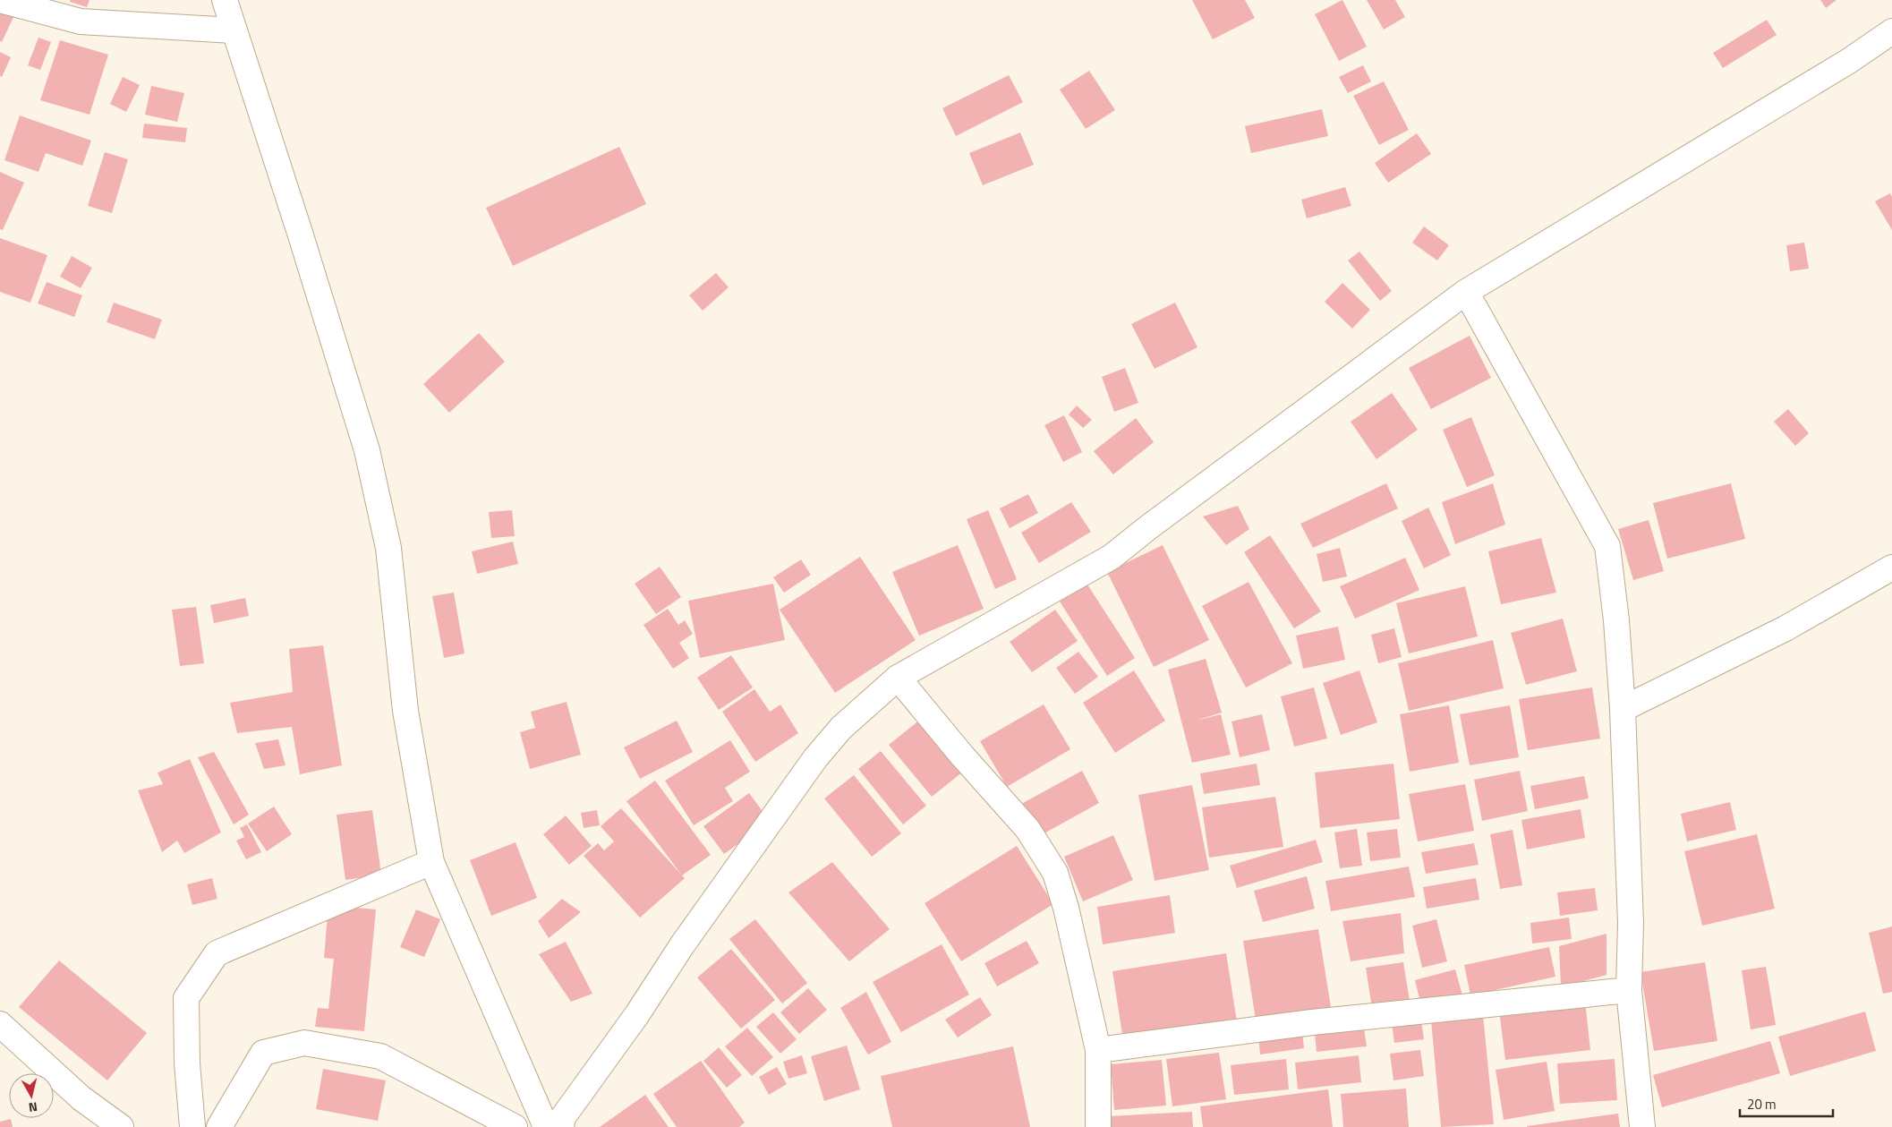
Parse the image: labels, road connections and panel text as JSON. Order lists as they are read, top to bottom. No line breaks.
{"scale_bar":"20 m","north":"bottom"}
